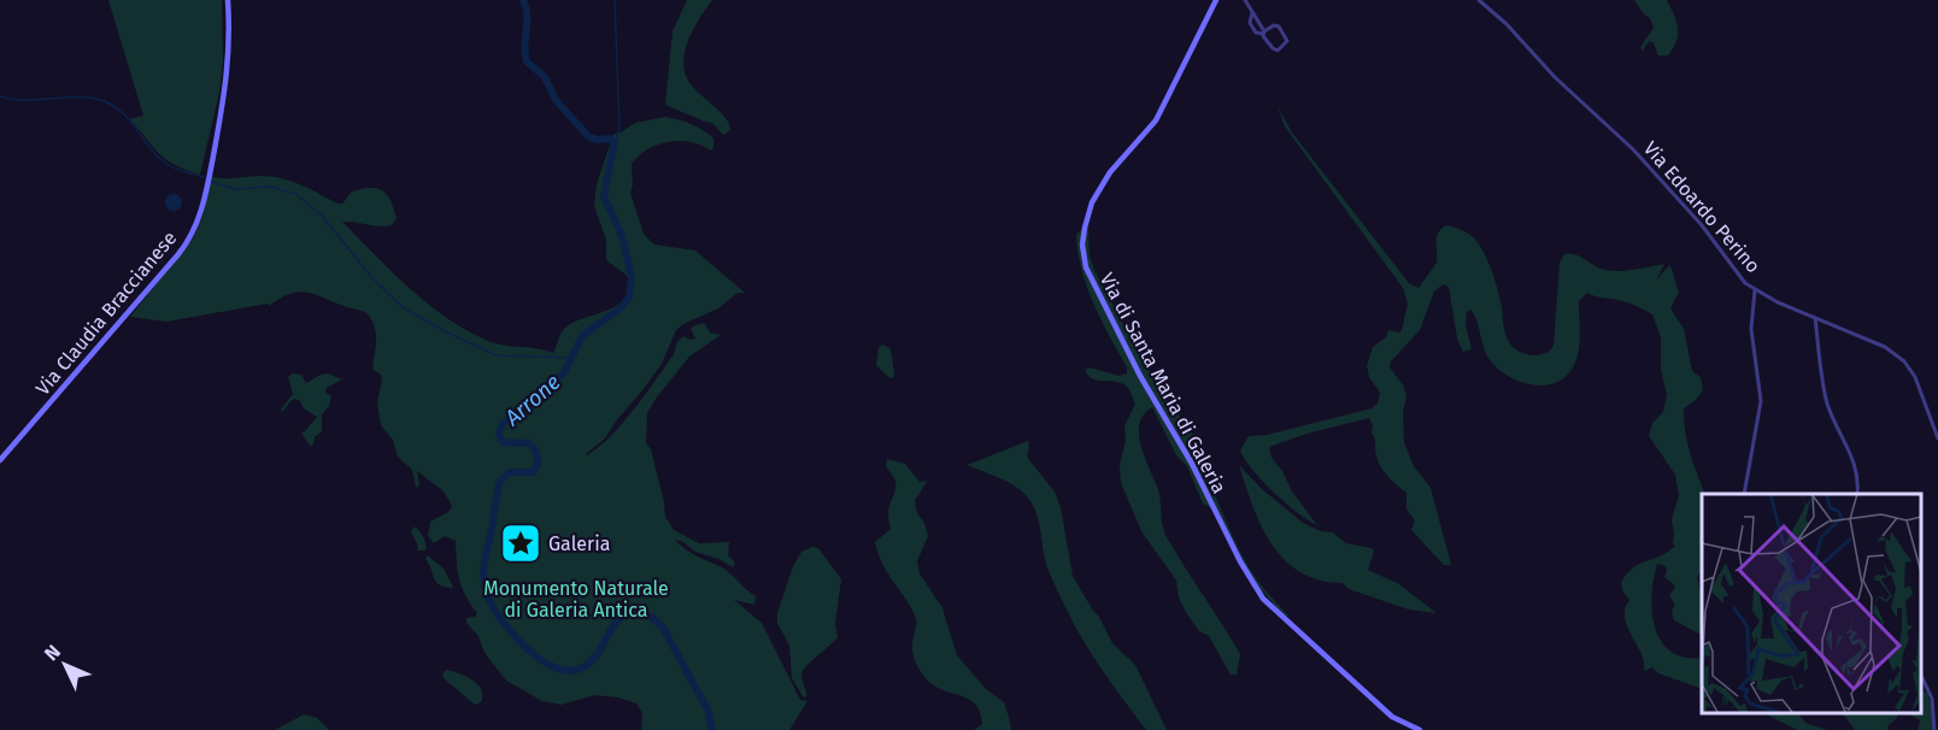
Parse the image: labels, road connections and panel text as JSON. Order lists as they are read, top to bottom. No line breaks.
{"streets":{"street":["Via Edoardo Perino","Via Claudia Braccianese","Via di Santa Maria di Galeria"]},"water":["Arrone"],"parks":["Monumento Naturale di Galeria Antica"],"places":{"place":["Galeria"]},"north":"top left"}
